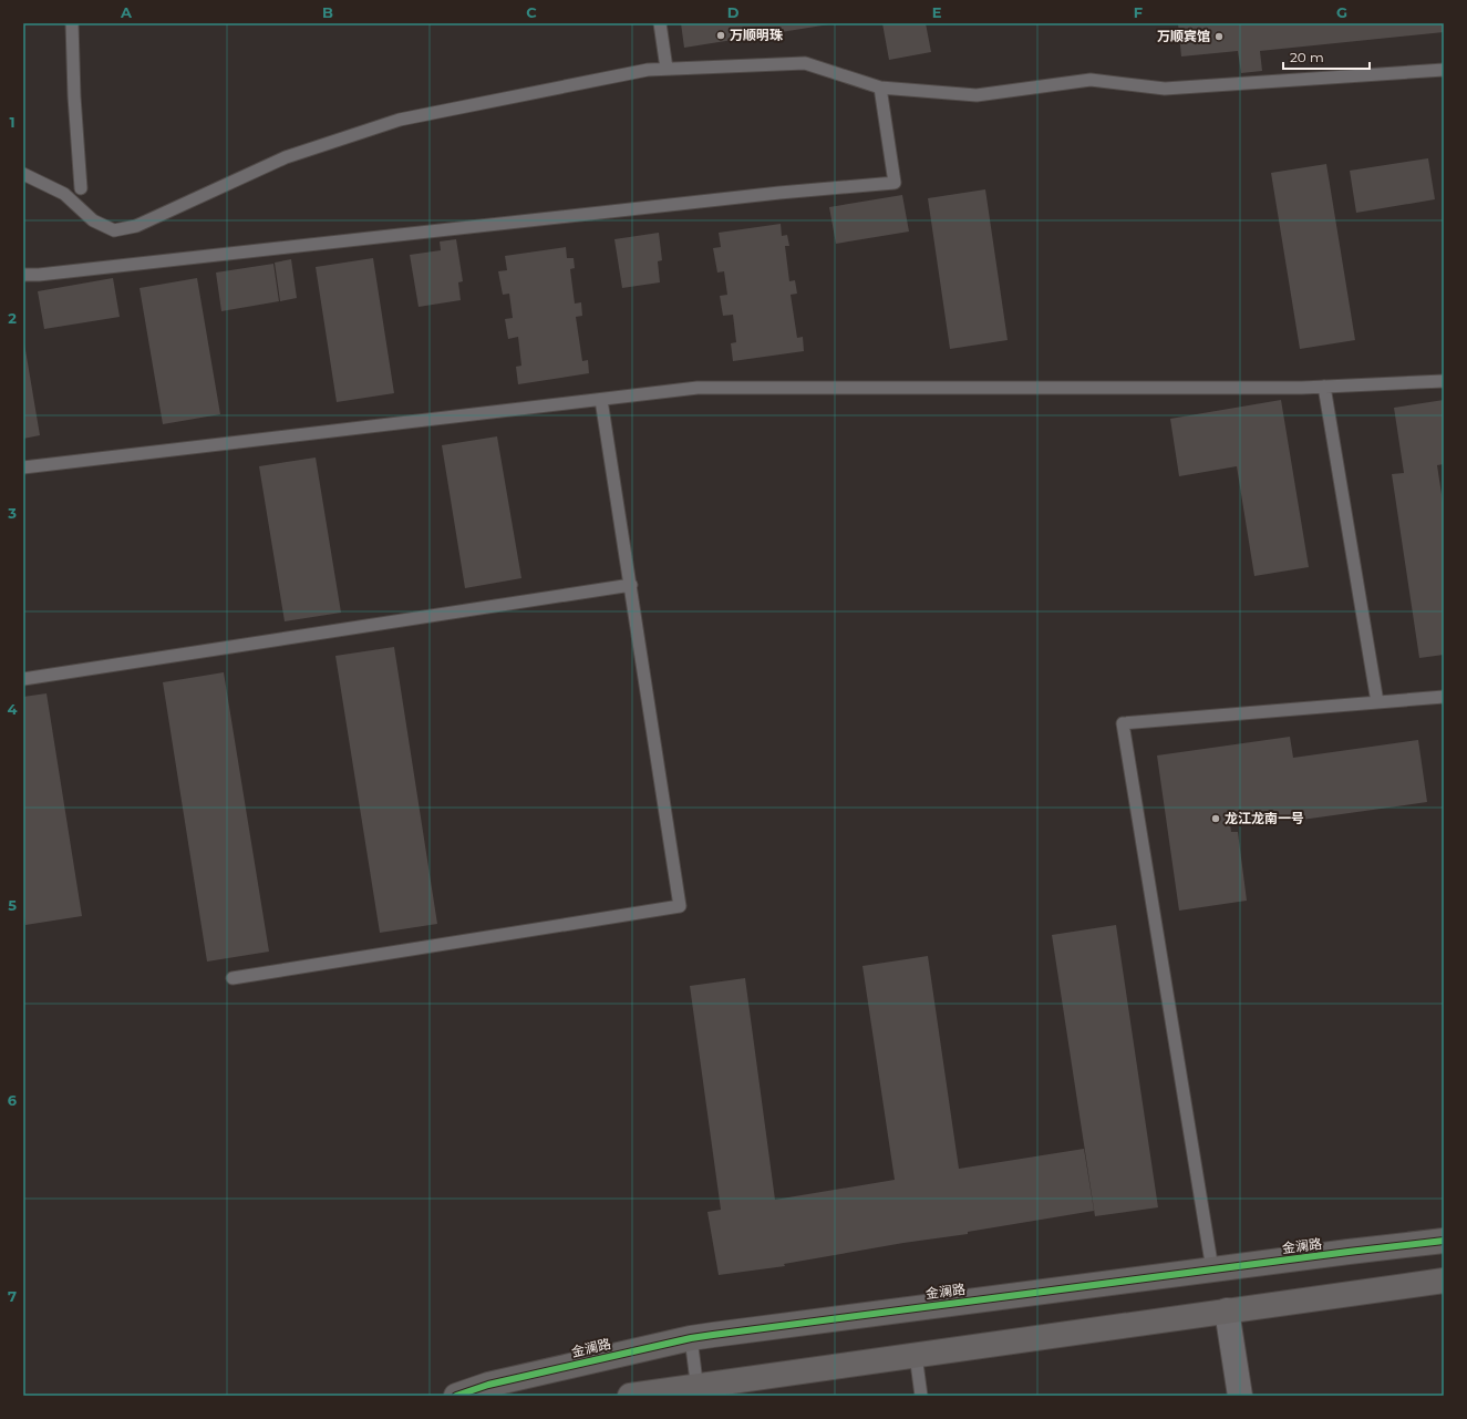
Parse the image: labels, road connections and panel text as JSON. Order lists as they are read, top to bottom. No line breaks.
{"streets":{"street":["金澜路"]},"places":["万顺明珠","万顺宾馆","龙江龙南一号"],"scale_bar":"20 m","grid":{"columns":["A","B","C","D","E","F","G"],"rows":["1","2","3","4","5","6","7"]}}
